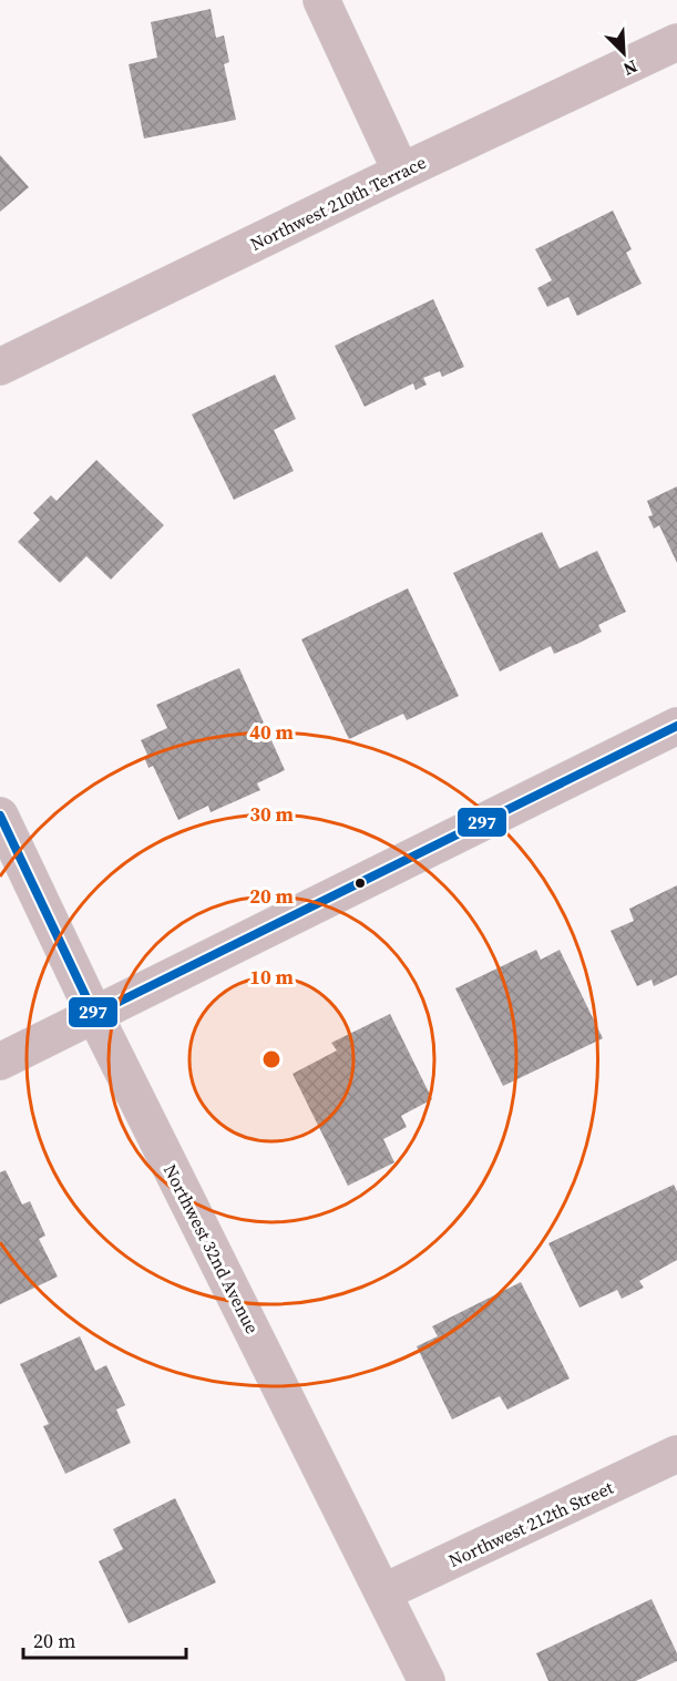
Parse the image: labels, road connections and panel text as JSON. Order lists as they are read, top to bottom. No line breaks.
{"streets":{"street":["Northwest 210th Terrace","Northwest 32nd Avenue","Northwest 212th Street"]},"crossings":[["Northwest 32nd Avenue","Northwest 212th Street"]],"lines":["transit line 297"],"scale_bar":"20 m","north":"bottom right","rings":["40 m","30 m","20 m","10 m"]}
